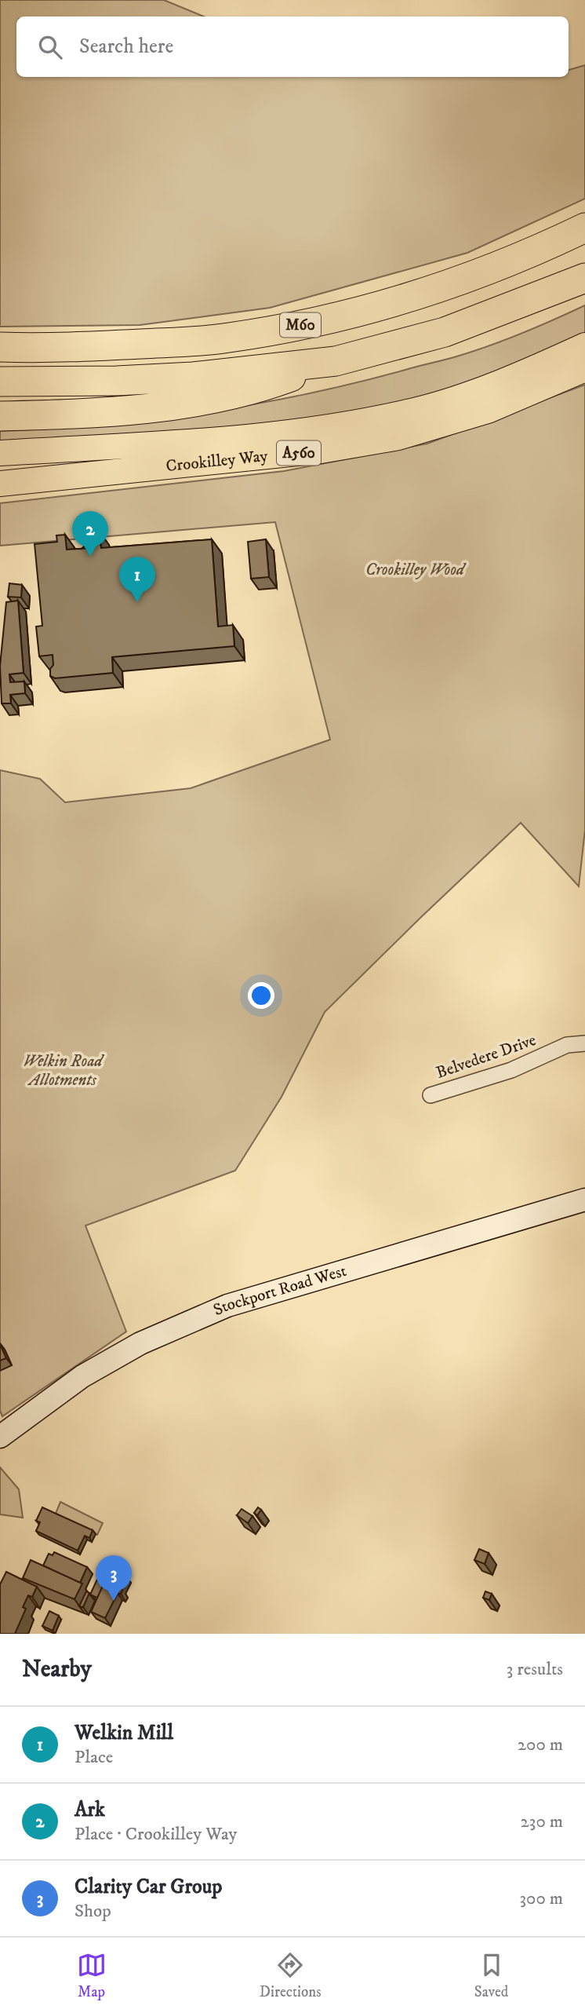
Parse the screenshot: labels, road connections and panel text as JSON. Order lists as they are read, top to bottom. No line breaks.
{"streets":{"highway":["M60"],"main road":["A560","Crookilley Way","Stockport Road West"],"street":["Belvedere Drive"]},"parks":["Crookilley Wood","Welkin Road Allotments"],"page":{"search":"Search here","pins":["2","1","3"],"heading":["Nearby","3 results"],"list":[{"mark":"1","name":"Welkin Mill","note":"Place","value":"200 m"},{"mark":"2","name":"Ark","note":"Place · Crookilley Way","value":"230 m"},{"mark":"3","name":"Clarity Car Group","note":"Shop","value":"300 m"}],"nav":["Map","Directions","Saved"]}}
